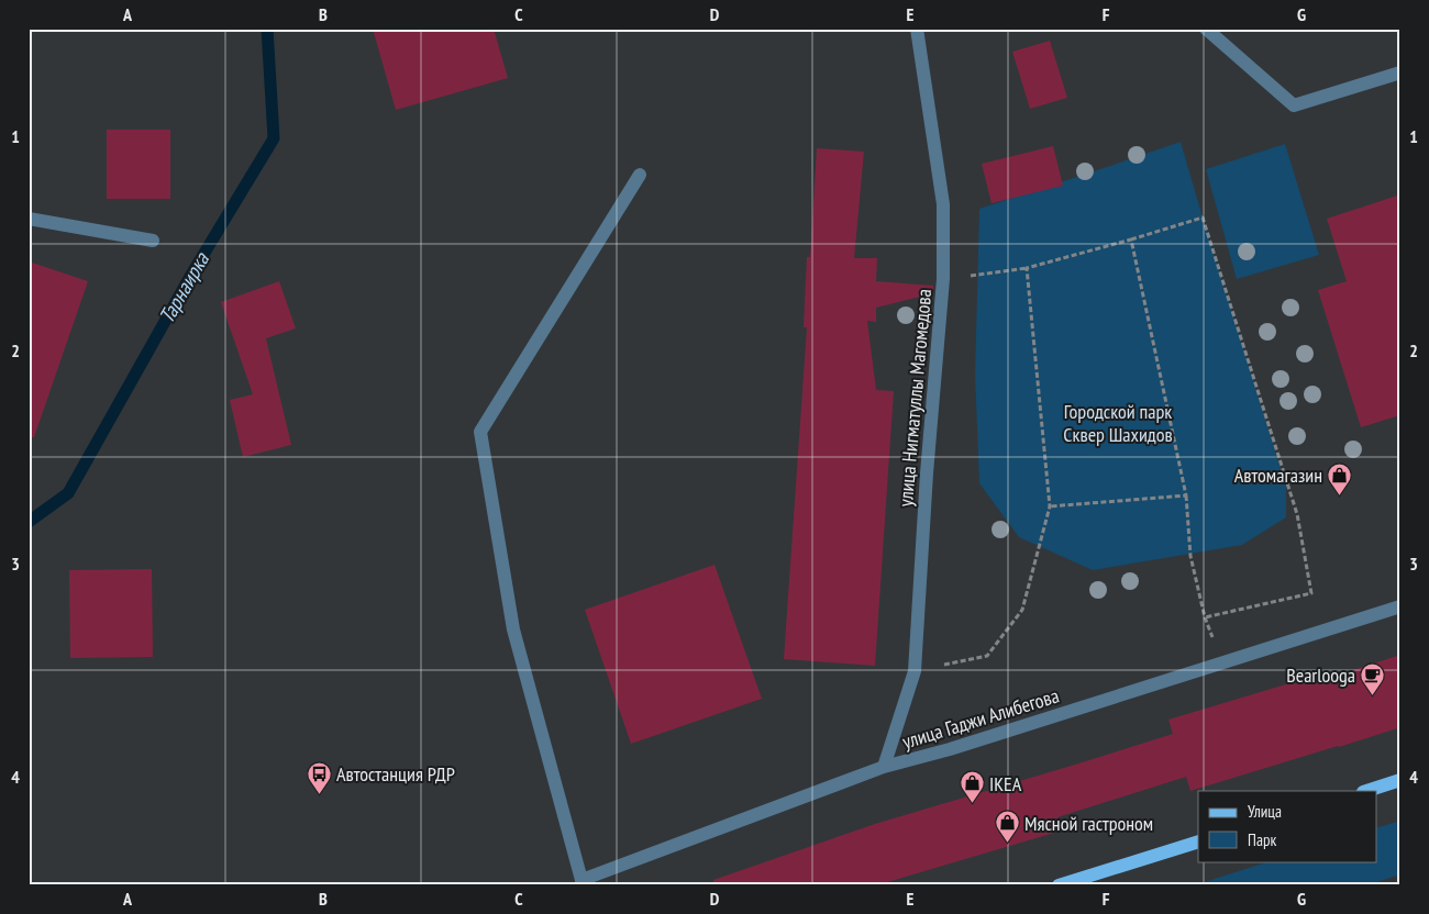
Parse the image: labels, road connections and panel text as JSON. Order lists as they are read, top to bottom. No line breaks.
{"streets":{"street":["улица Нигматуллы Магомедова","улица Гаджи Алибегова"]},"crossings":[["улица Нигматуллы Магомедова","улица Гаджи Алибегова"]],"water":["Тарнаирка"],"parks":["Городской парк Сквер Шахидов"],"places":{"shop":["Автомагазин","IKEA","Мясной гастроном"],"cafe":["Bearlooga"],"bus stop":["Автостанция РДР"]},"legend":["Улица","Парк"],"grid":{"columns":["A","B","C","D","E","F","G"],"rows":["1","2","3","4"]}}
